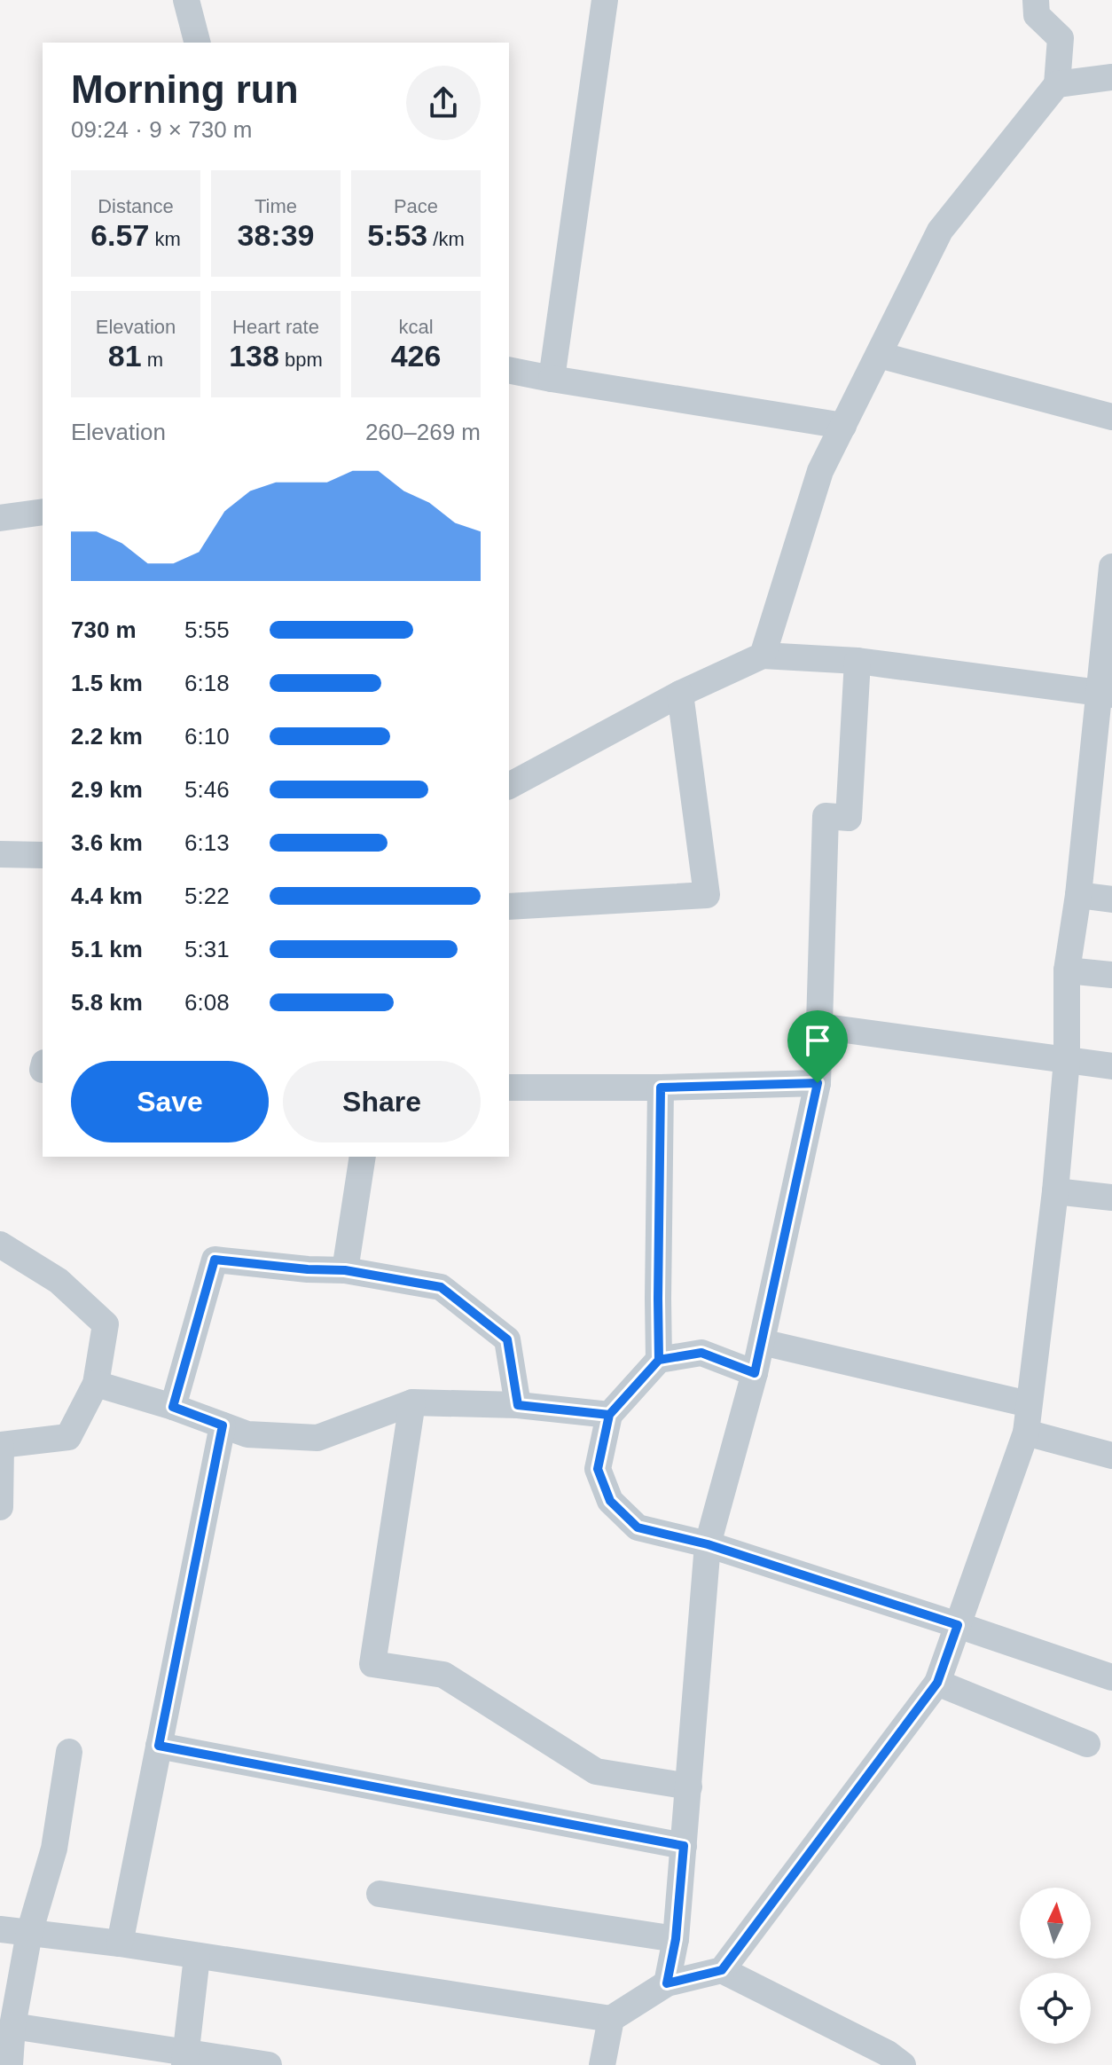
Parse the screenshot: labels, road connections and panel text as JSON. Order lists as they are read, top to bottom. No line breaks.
{"north":"top","page":{"heading":["Morning run","09:24 · 9 × 730 m"],"stats":[["Distance","6.57 km"],["Time","38:39"],["Pace","5:53 /km"],["Elevation","81 m"],["Heart rate","138 bpm"],["kcal","426"]],"chart":["Elevation","260–269 m"],"list":[{"name":"730 m","note":"5:55"},{"name":"1.5 km","note":"6:18"},{"name":"2.2 km","note":"6:10"},{"name":"2.9 km","note":"5:46"},{"name":"3.6 km","note":"6:13"},{"name":"4.4 km","note":"5:22"},{"name":"5.1 km","note":"5:31"},{"name":"5.8 km","note":"6:08"}],"buttons":["Save","Share"]}}
